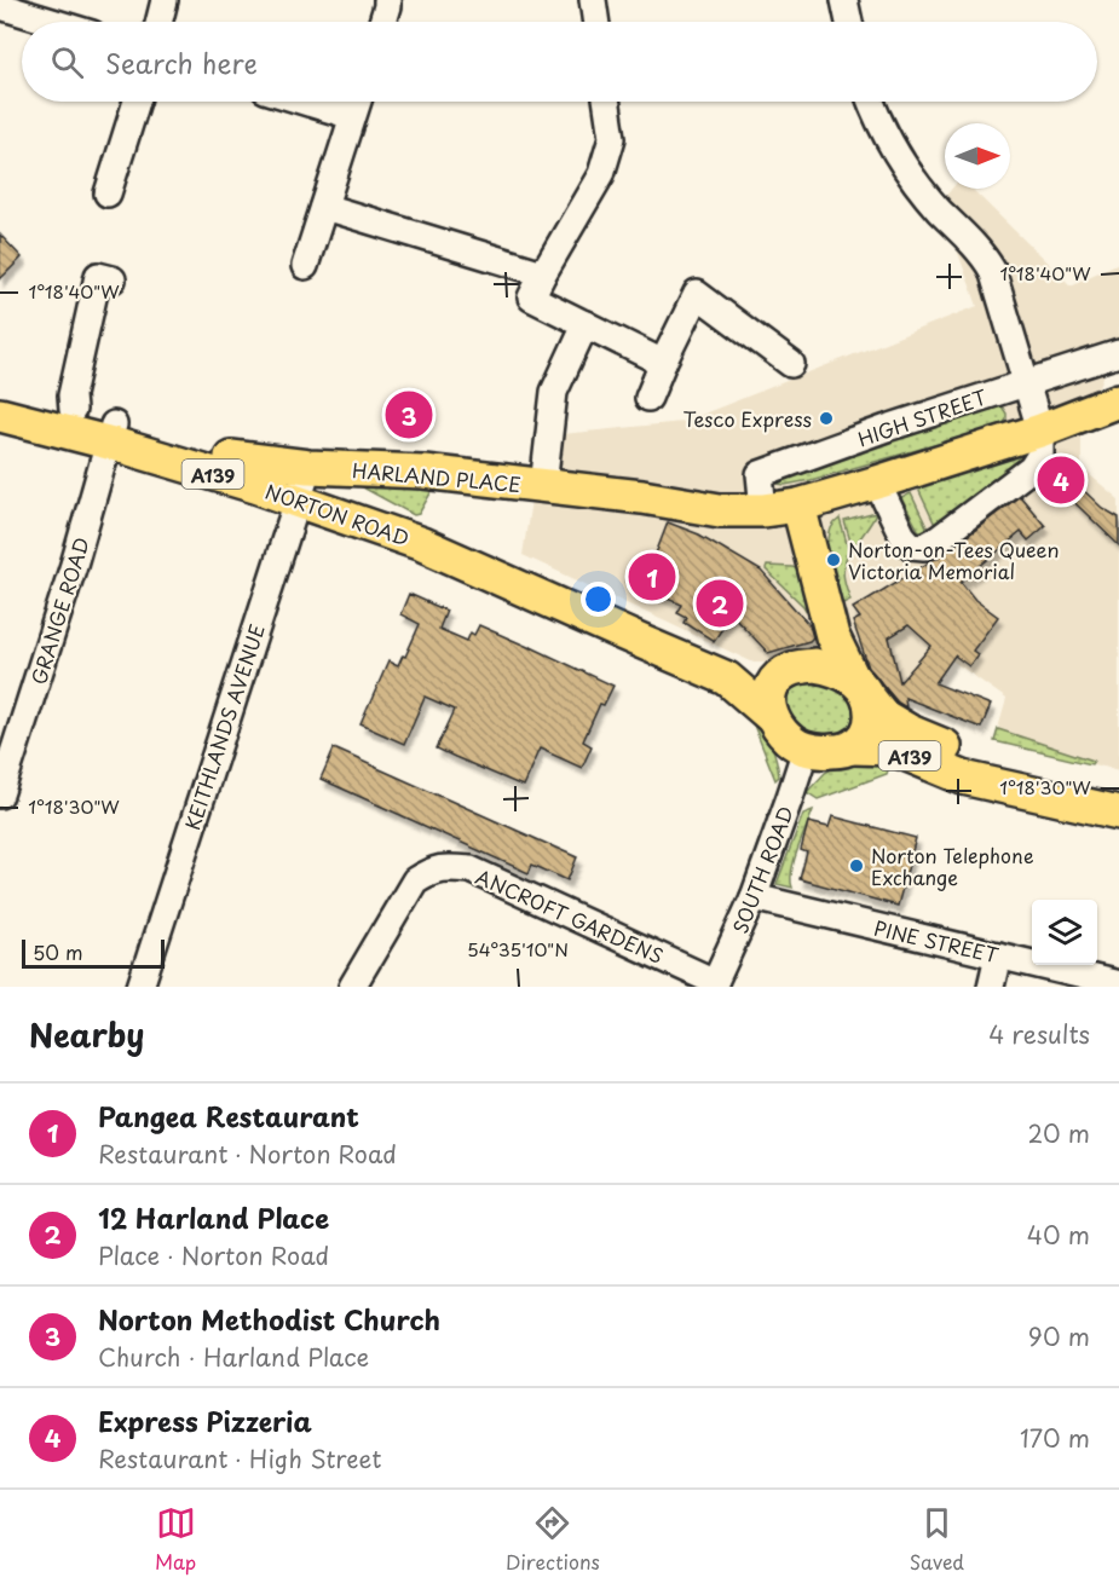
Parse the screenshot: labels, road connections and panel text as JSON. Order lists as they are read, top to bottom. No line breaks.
{"streets":{"main road":["A139","HARLAND PLACE","NORTON ROAD"],"street":["HIGH STREET","GRANGE ROAD","KEITHLANDS AVENUE","SOUTH ROAD","ANCROFT GARDENS","PINE STREET"]},"crossings":[["HIGH STREET","HARLAND PLACE"],["A139","NORTON ROAD"],["A139","SOUTH ROAD"],["HARLAND PLACE","NORTON ROAD"],["HARLAND PLACE","KEITHLANDS AVENUE"],["NORTON ROAD","GRANGE ROAD"],["NORTON ROAD","KEITHLANDS AVENUE"],["NORTON ROAD","SOUTH ROAD"],["SOUTH ROAD","ANCROFT GARDENS"],["SOUTH ROAD","PINE STREET"]],"places":["Tesco Express","Norton-on-Tees Queen Victoria Memorial","Norton Telephone Exchange"],"scale_bar":"50 m","north":"right","page":{"search":"Search here","pins":["3","4","1","2"],"scale":"50 m","heading":["Nearby","4 results"],"list":[{"mark":"1","name":"Pangea Restaurant","note":"Restaurant · Norton Road","value":"20 m"},{"mark":"2","name":"12 Harland Place","note":"Place · Norton Road","value":"40 m"},{"mark":"3","name":"Norton Methodist Church","note":"Church · Harland Place","value":"90 m"},{"mark":"4","name":"Express Pizzeria","note":"Restaurant · High Street","value":"170 m"}],"nav":["Map","Directions","Saved"]},"coordinates":["1°18'40\"W","1°18'30\"W","54°35'10\"N"]}
